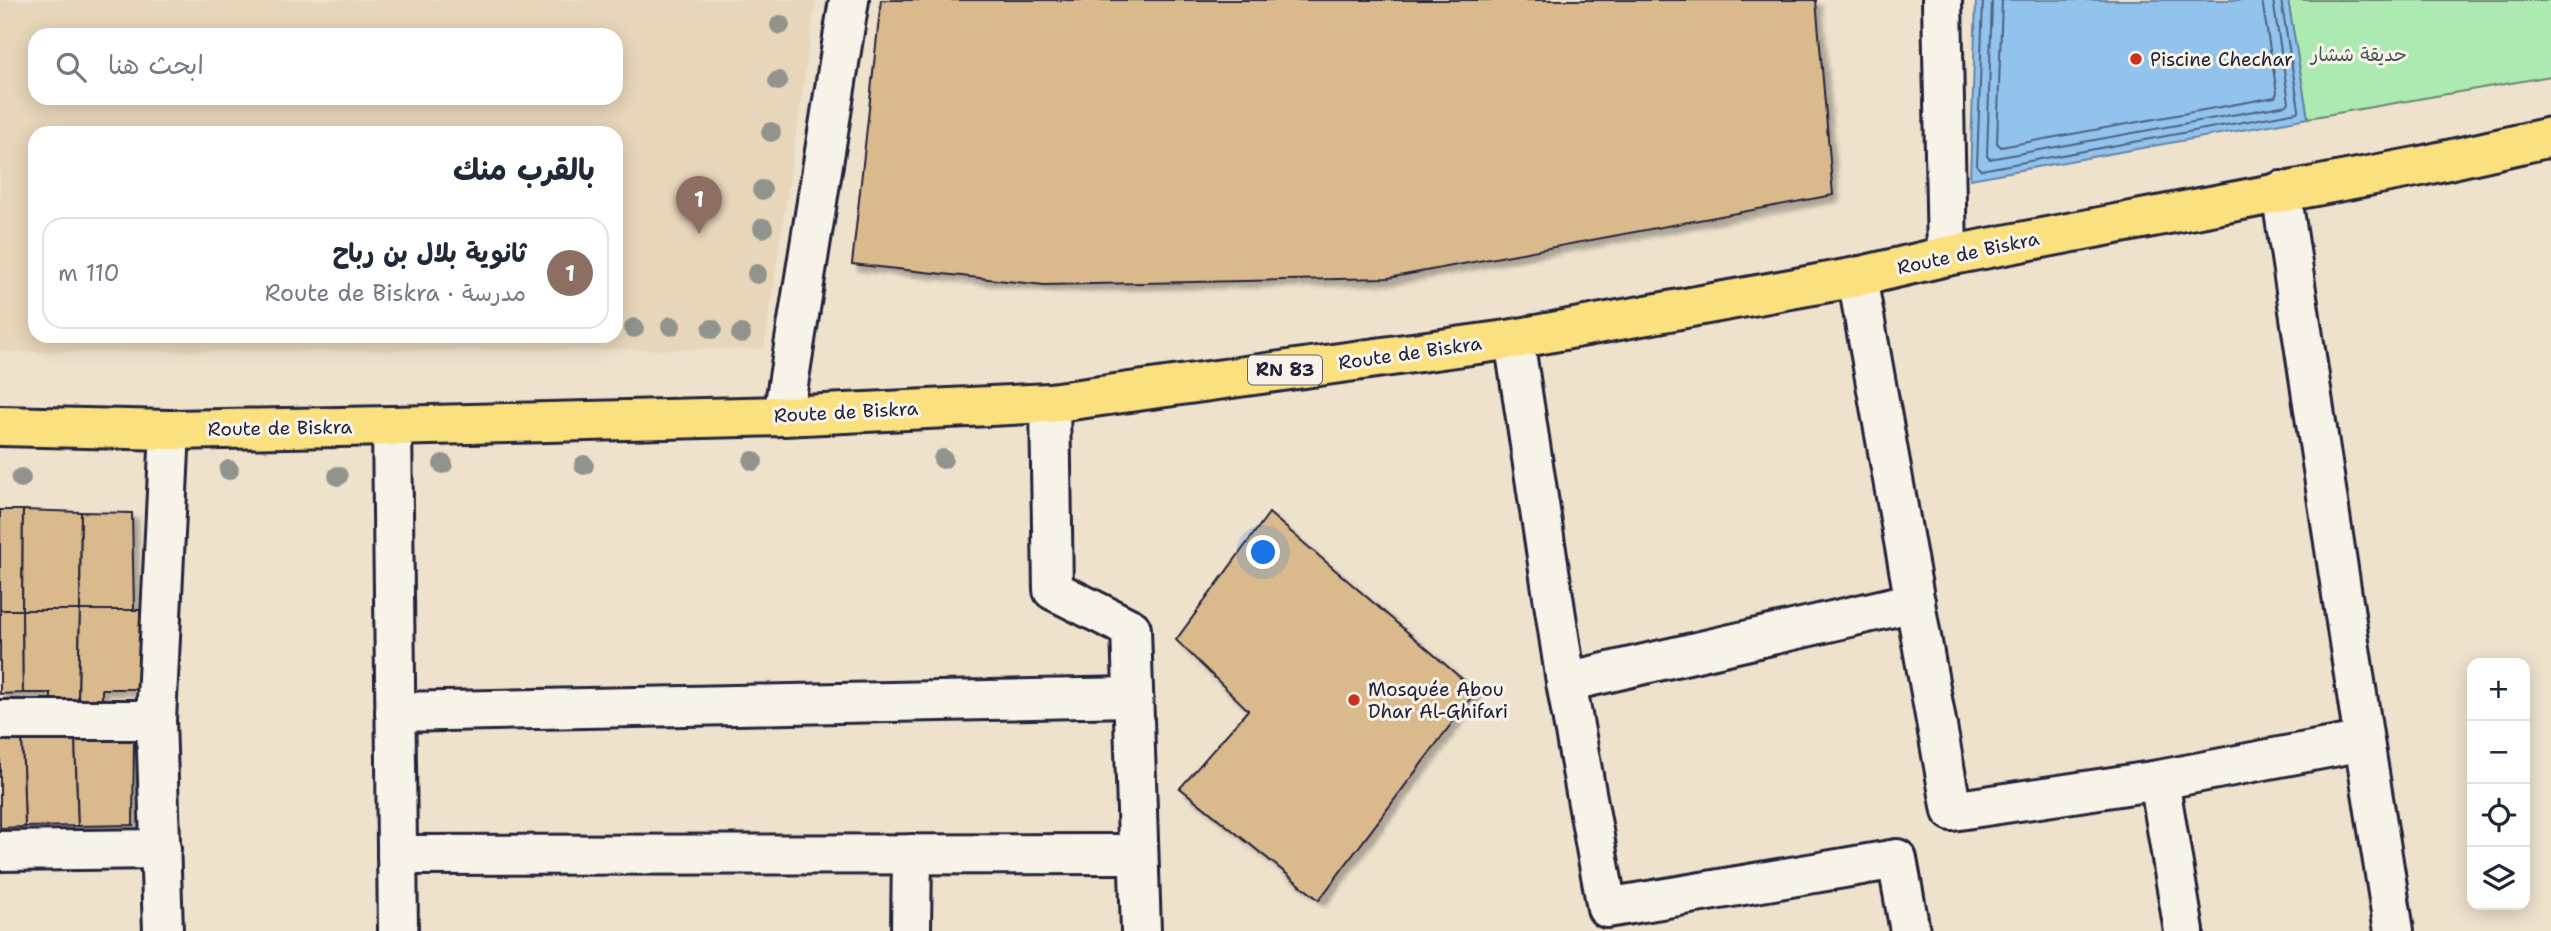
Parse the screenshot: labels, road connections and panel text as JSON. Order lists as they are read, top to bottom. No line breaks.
{"streets":{"main road":["Route de Biskra","RN 83"]},"parks":["حديقة ششار"],"places":["Piscine Chechar","Mosquée Abou Dhar Al-Ghifari"],"page":{"search":"ابحث هنا","heading":"بالقرب منك","pins":"1","list":[{"mark":"1","name":"ثانوية بلال بن رباح","note":"مدرسة · Route de Biskra","value":"110 m"}],"map_buttons":["+","−"]}}
